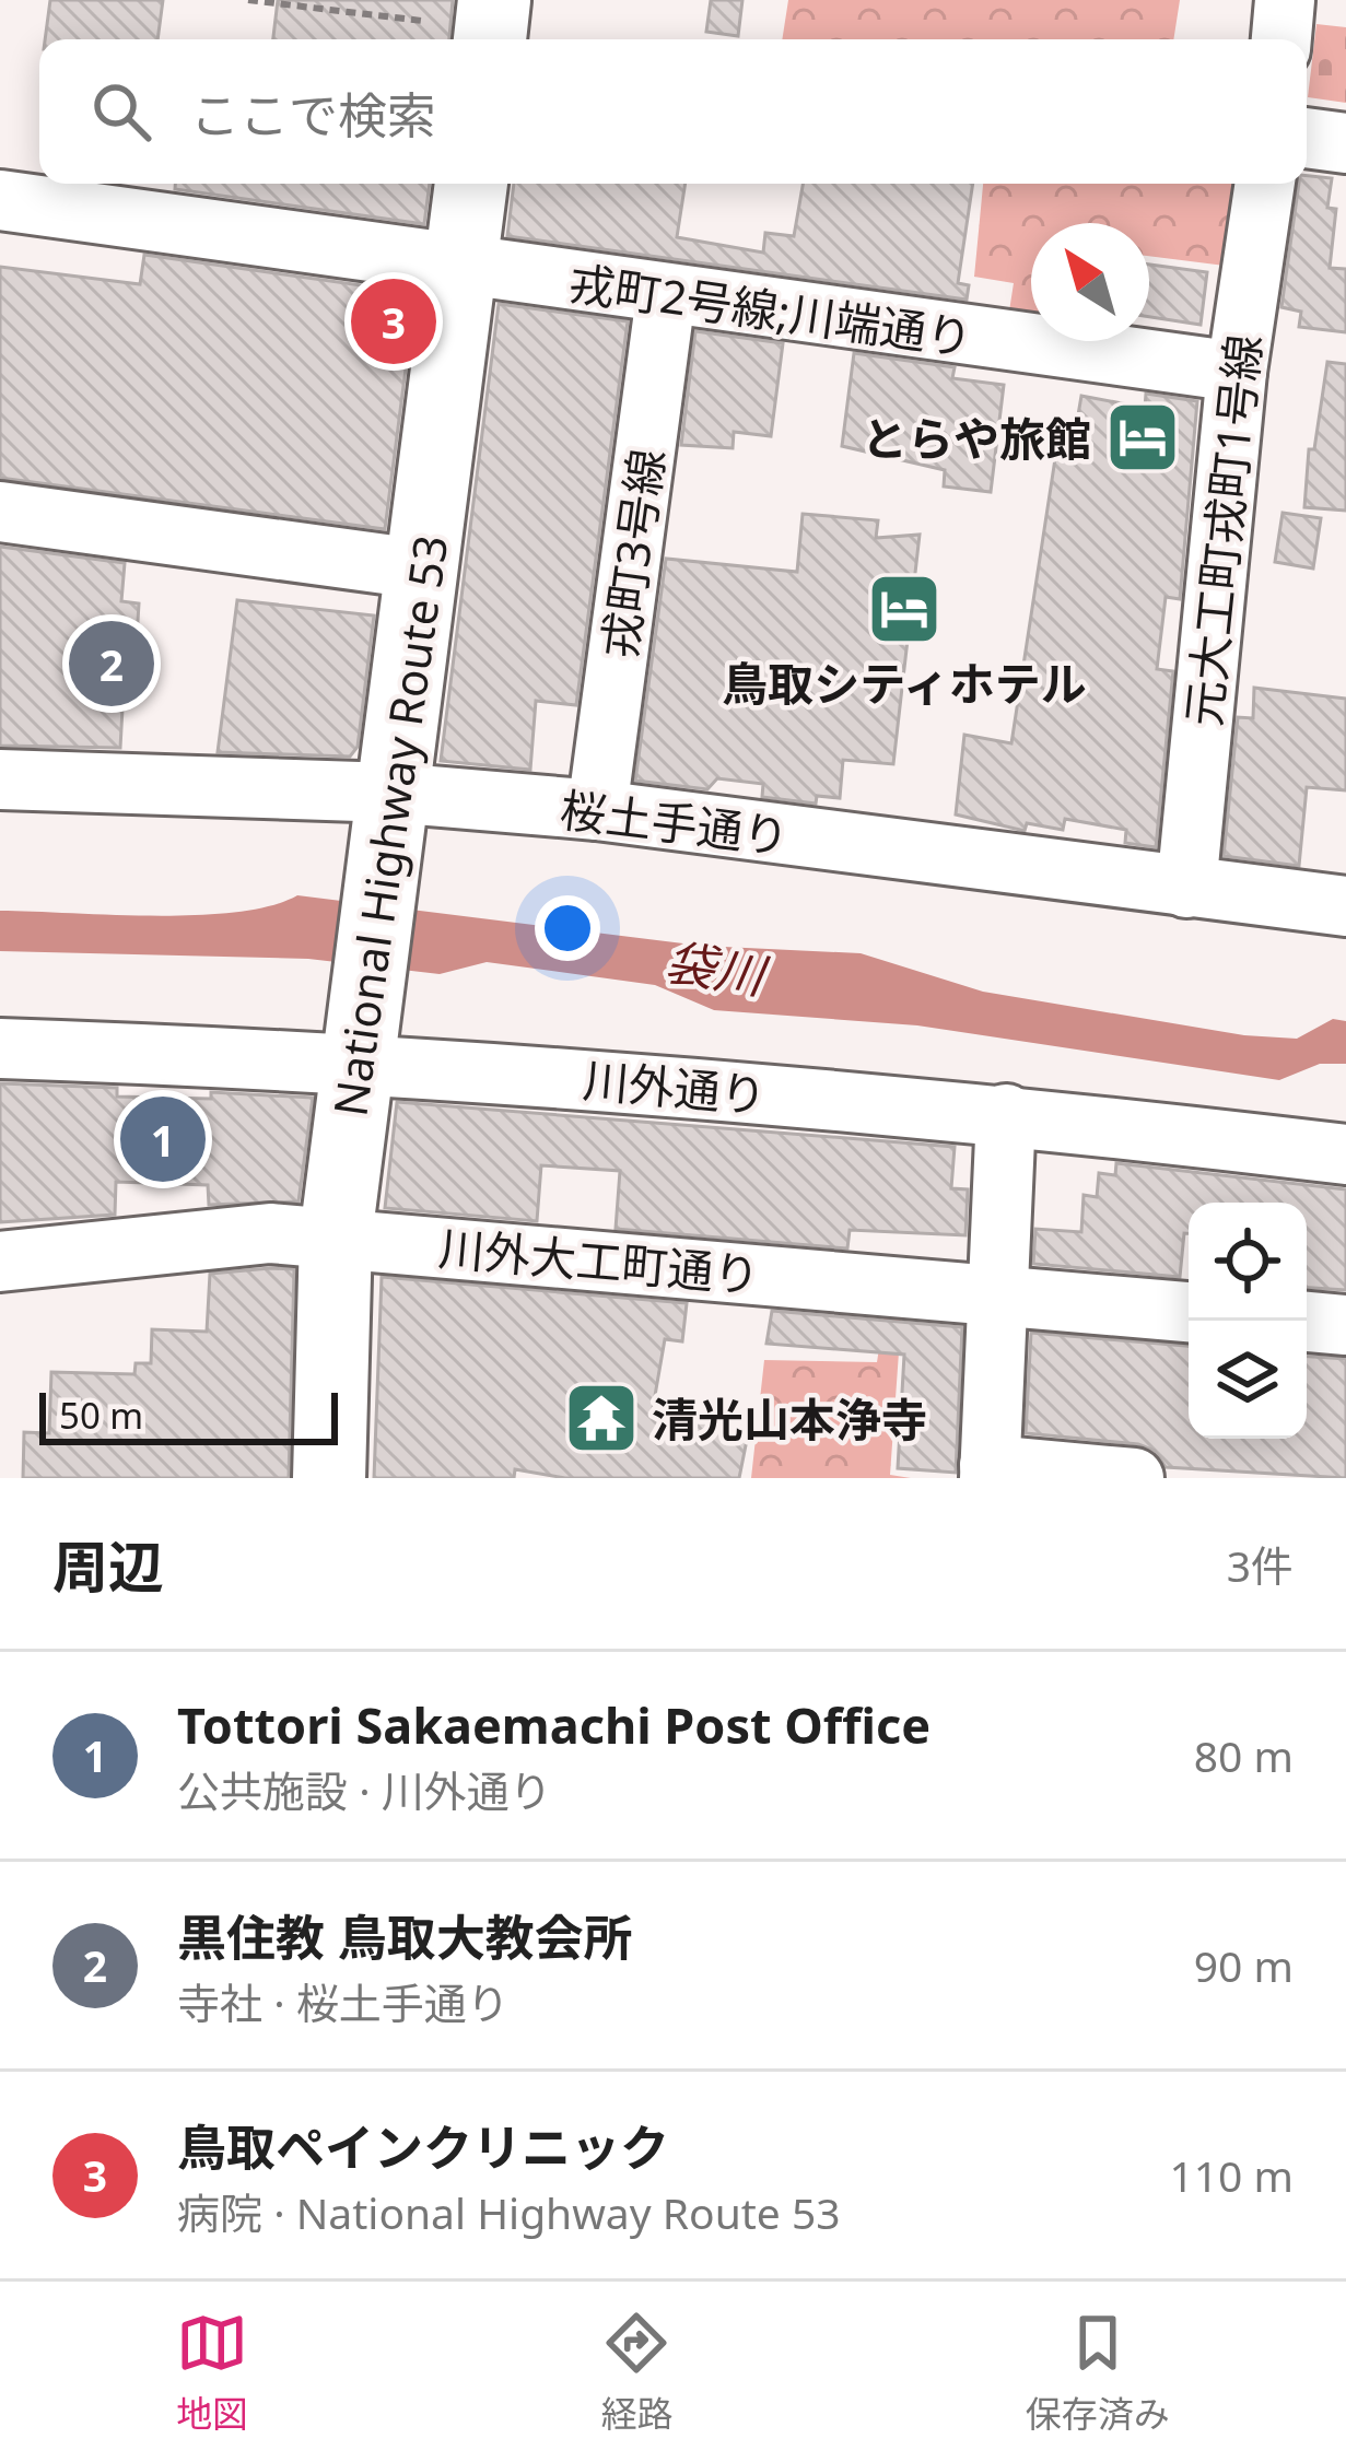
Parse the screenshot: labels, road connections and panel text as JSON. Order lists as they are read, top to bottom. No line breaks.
{"streets":{"highway":["National Highway Route 53"],"street":["戎町2号線;川端通り","元大工町戎町1号線","戎町3号線","桜土手通り","川外通り","川外大工町通り"]},"crossings":[["戎町2号線;川端通り","元大工町戎町1号線"],["戎町2号線;川端通り","戎町3号線"],["戎町2号線;川端通り","National Highway Route 53"],["元大工町戎町1号線","桜土手通り"],["戎町3号線","桜土手通り"],["桜土手通り","National Highway Route 53"],["National Highway Route 53","川外通り"],["National Highway Route 53","川外大工町通り"]],"water":["袋川"],"places":{"hotel":["とらや旅館","鳥取シティホテル"],"temple":["清光山本浄寺"]},"scale_bar":"50 m","north":"top left","page":{"search":"ここで検索","pins":["3","2","1"],"scale":"50 m","heading":["周辺","3件"],"list":[{"mark":"1","name":"Tottori Sakaemachi Post Office","note":"公共施設 · 川外通り","value":"80 m"},{"mark":"2","name":"黒住教 鳥取大教会所","note":"寺社 · 桜土手通り","value":"90 m"},{"mark":"3","name":"鳥取ペインクリニック","note":"病院 · National Highway Route 53","value":"110 m"}],"nav":["地図","経路","保存済み"]}}
